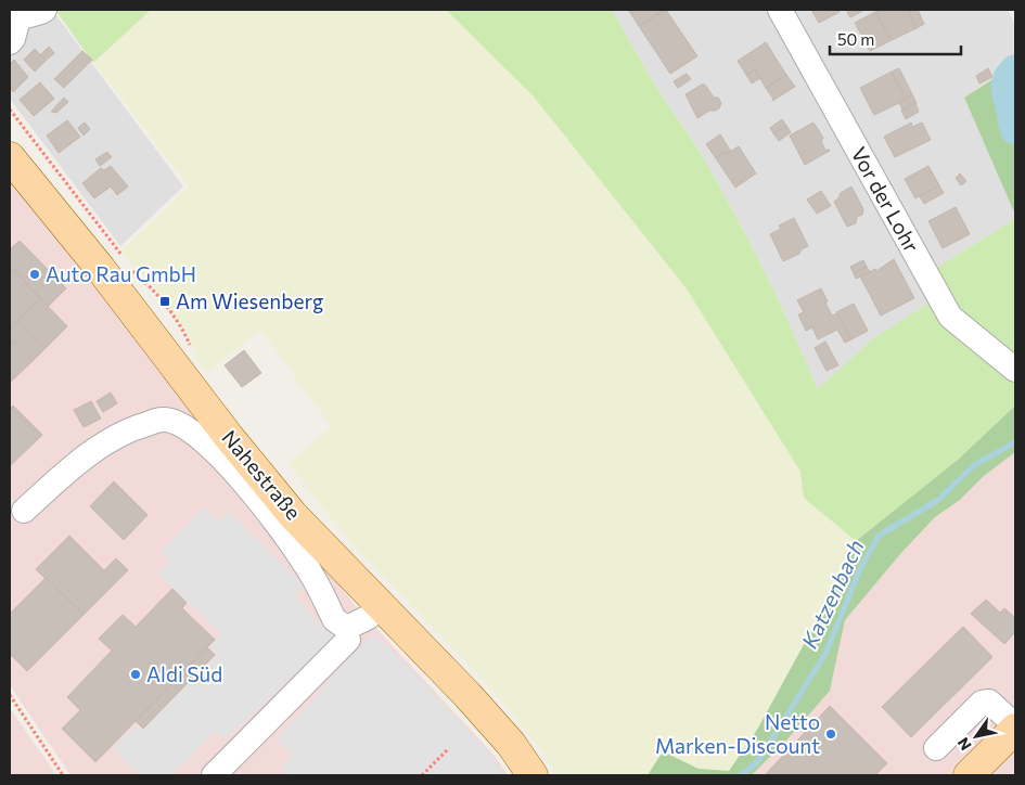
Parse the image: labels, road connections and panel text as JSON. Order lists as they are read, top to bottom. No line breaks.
{"streets":{"main road":["Nahestraße"],"street":["Vor der Lohr"]},"water":["Katzenbach"],"places":{"other":["Auto Rau GmbH","Aldi Süd","Netto Marken-Discount"],"transit":["Am Wiesenberg"]},"scale_bar":"50 m","north":"bottom left"}
